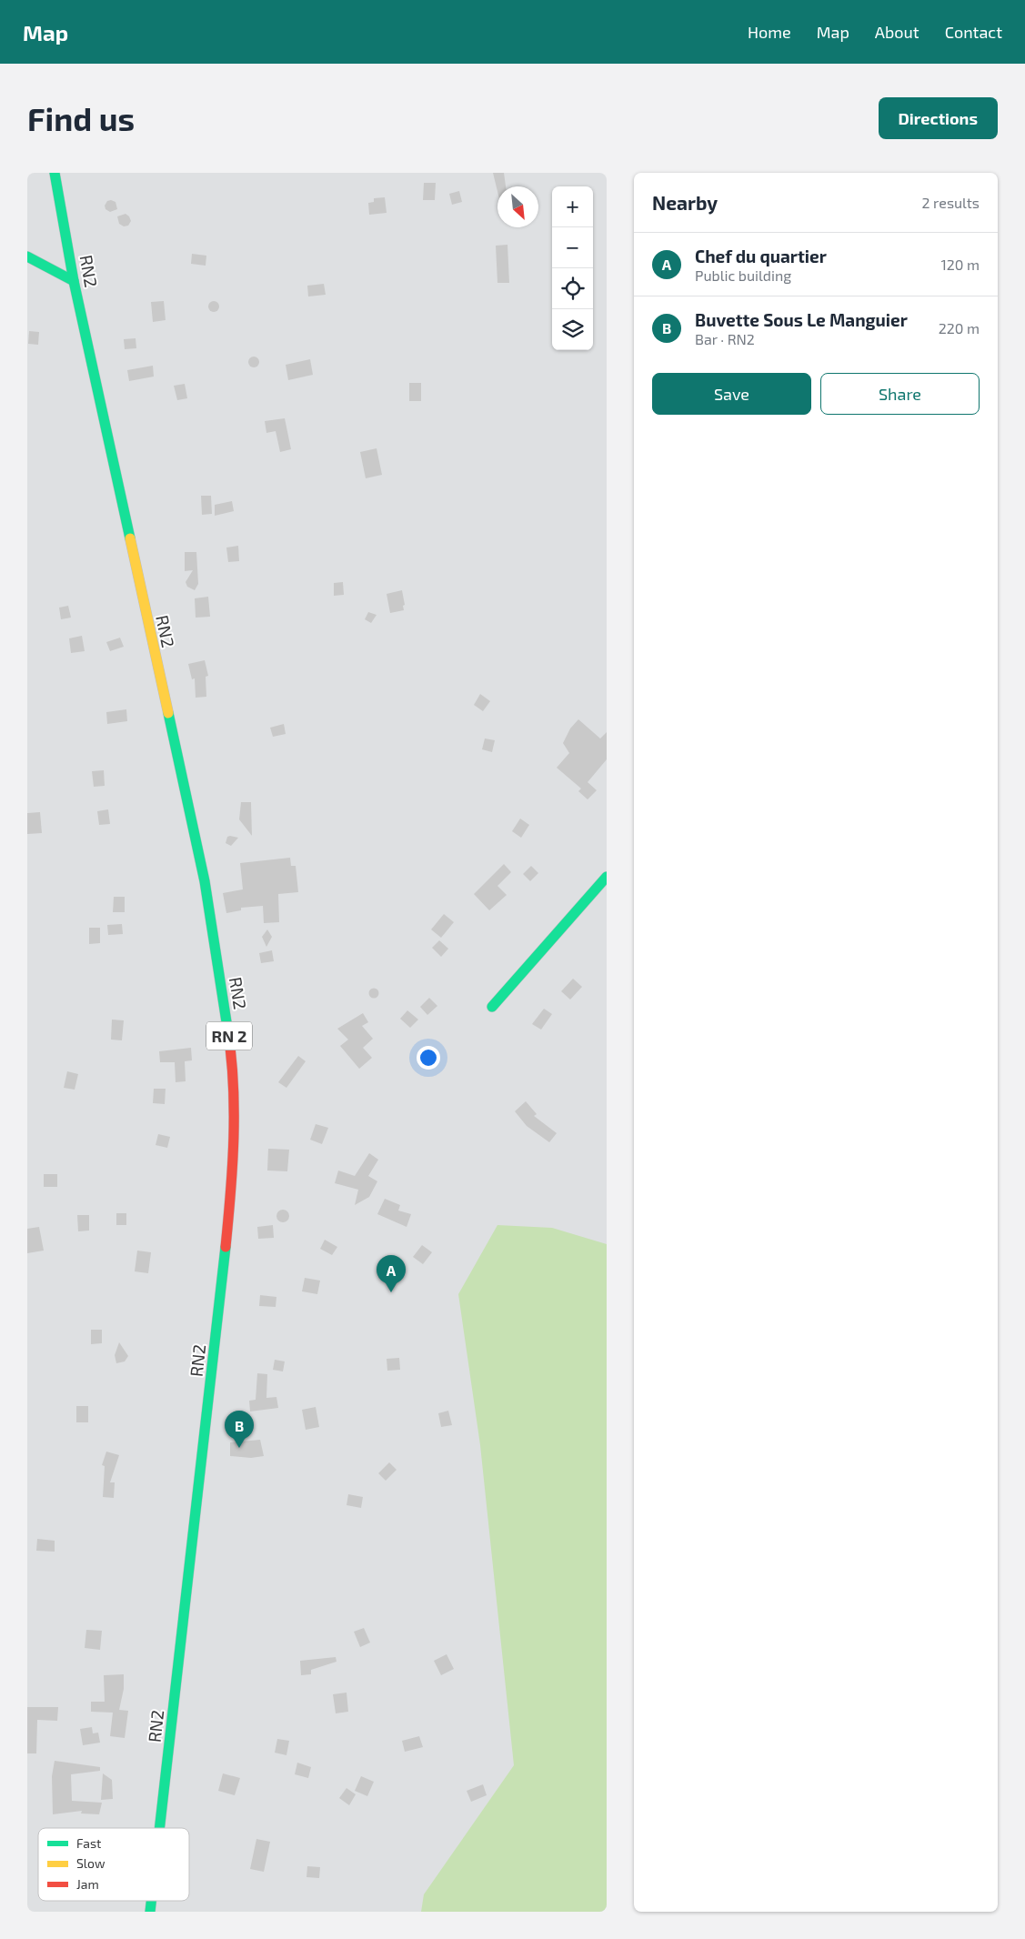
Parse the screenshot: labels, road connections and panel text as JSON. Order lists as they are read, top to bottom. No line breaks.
{"streets":{"main road":["RN2","RN 2"]},"legend":["Fast","Slow","Jam"],"north":"bottom right","page":{"header":"Map","nav":["Home","Map","About","Contact"],"buttons":["Directions",["Save","Share"]],"title":"Find us","heading":["Nearby","2 results"],"map_buttons":["+","−"],"list":[{"mark":"A","name":"Chef du quartier","note":"Public building","value":"120 m"},{"mark":"B","name":"Buvette Sous Le Manguier","note":"Bar · RN2","value":"220 m"}],"pins":["A","B"]}}
